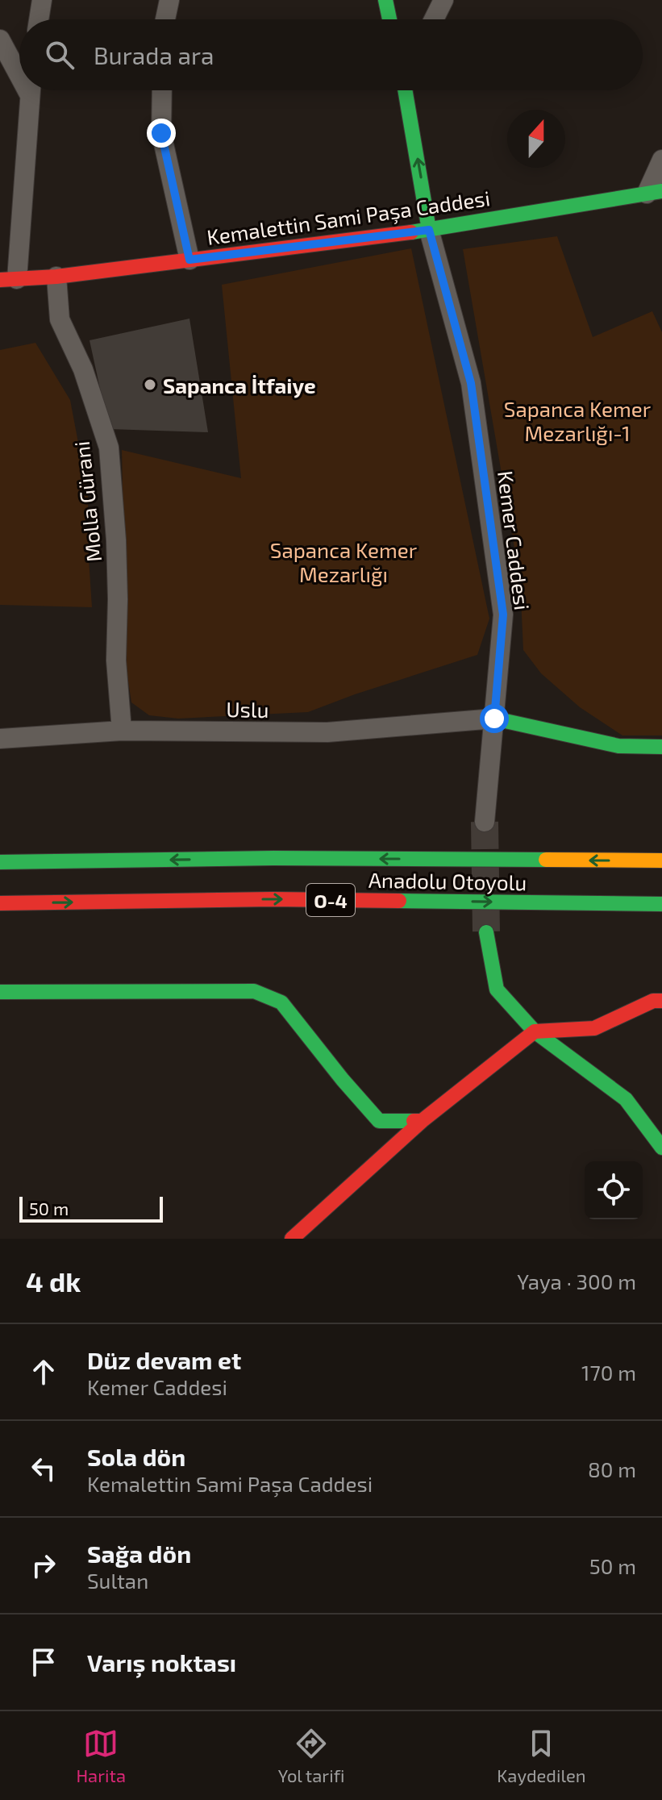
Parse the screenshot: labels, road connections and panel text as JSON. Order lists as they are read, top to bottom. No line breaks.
{"streets":{"main road":["Kemalettin Sami Paşa Caddesi","Kemer Caddesi","Anadolu Otoyolu","O-4"],"street":["Molla Gürani","Uslu"]},"crossings":[["Kemalettin Sami Paşa Caddesi","Molla Gürani"],["Kemalettin Sami Paşa Caddesi","Kemer Caddesi"],["Molla Gürani","Uslu"],["Kemer Caddesi","Uslu"]],"parks":["Sapanca Kemer Mezarlığı-1","Sapanca Kemer Mezarlığı"],"places":["Sapanca İtfaiye"],"scale_bar":"50 m","north":"top","page":{"search":"Burada ara","scale":"50 m","heading":["4 dk","Yaya · 300 m"],"list":[["Düz devam et","Kemer Caddesi","170 m"],["Sola dön","Kemalettin Sami Paşa Caddesi","80 m"],["Sağa dön","Sultan","50 m"],"Varış noktası"],"nav":["Harita","Yol tarifi","Kaydedilen"]}}
